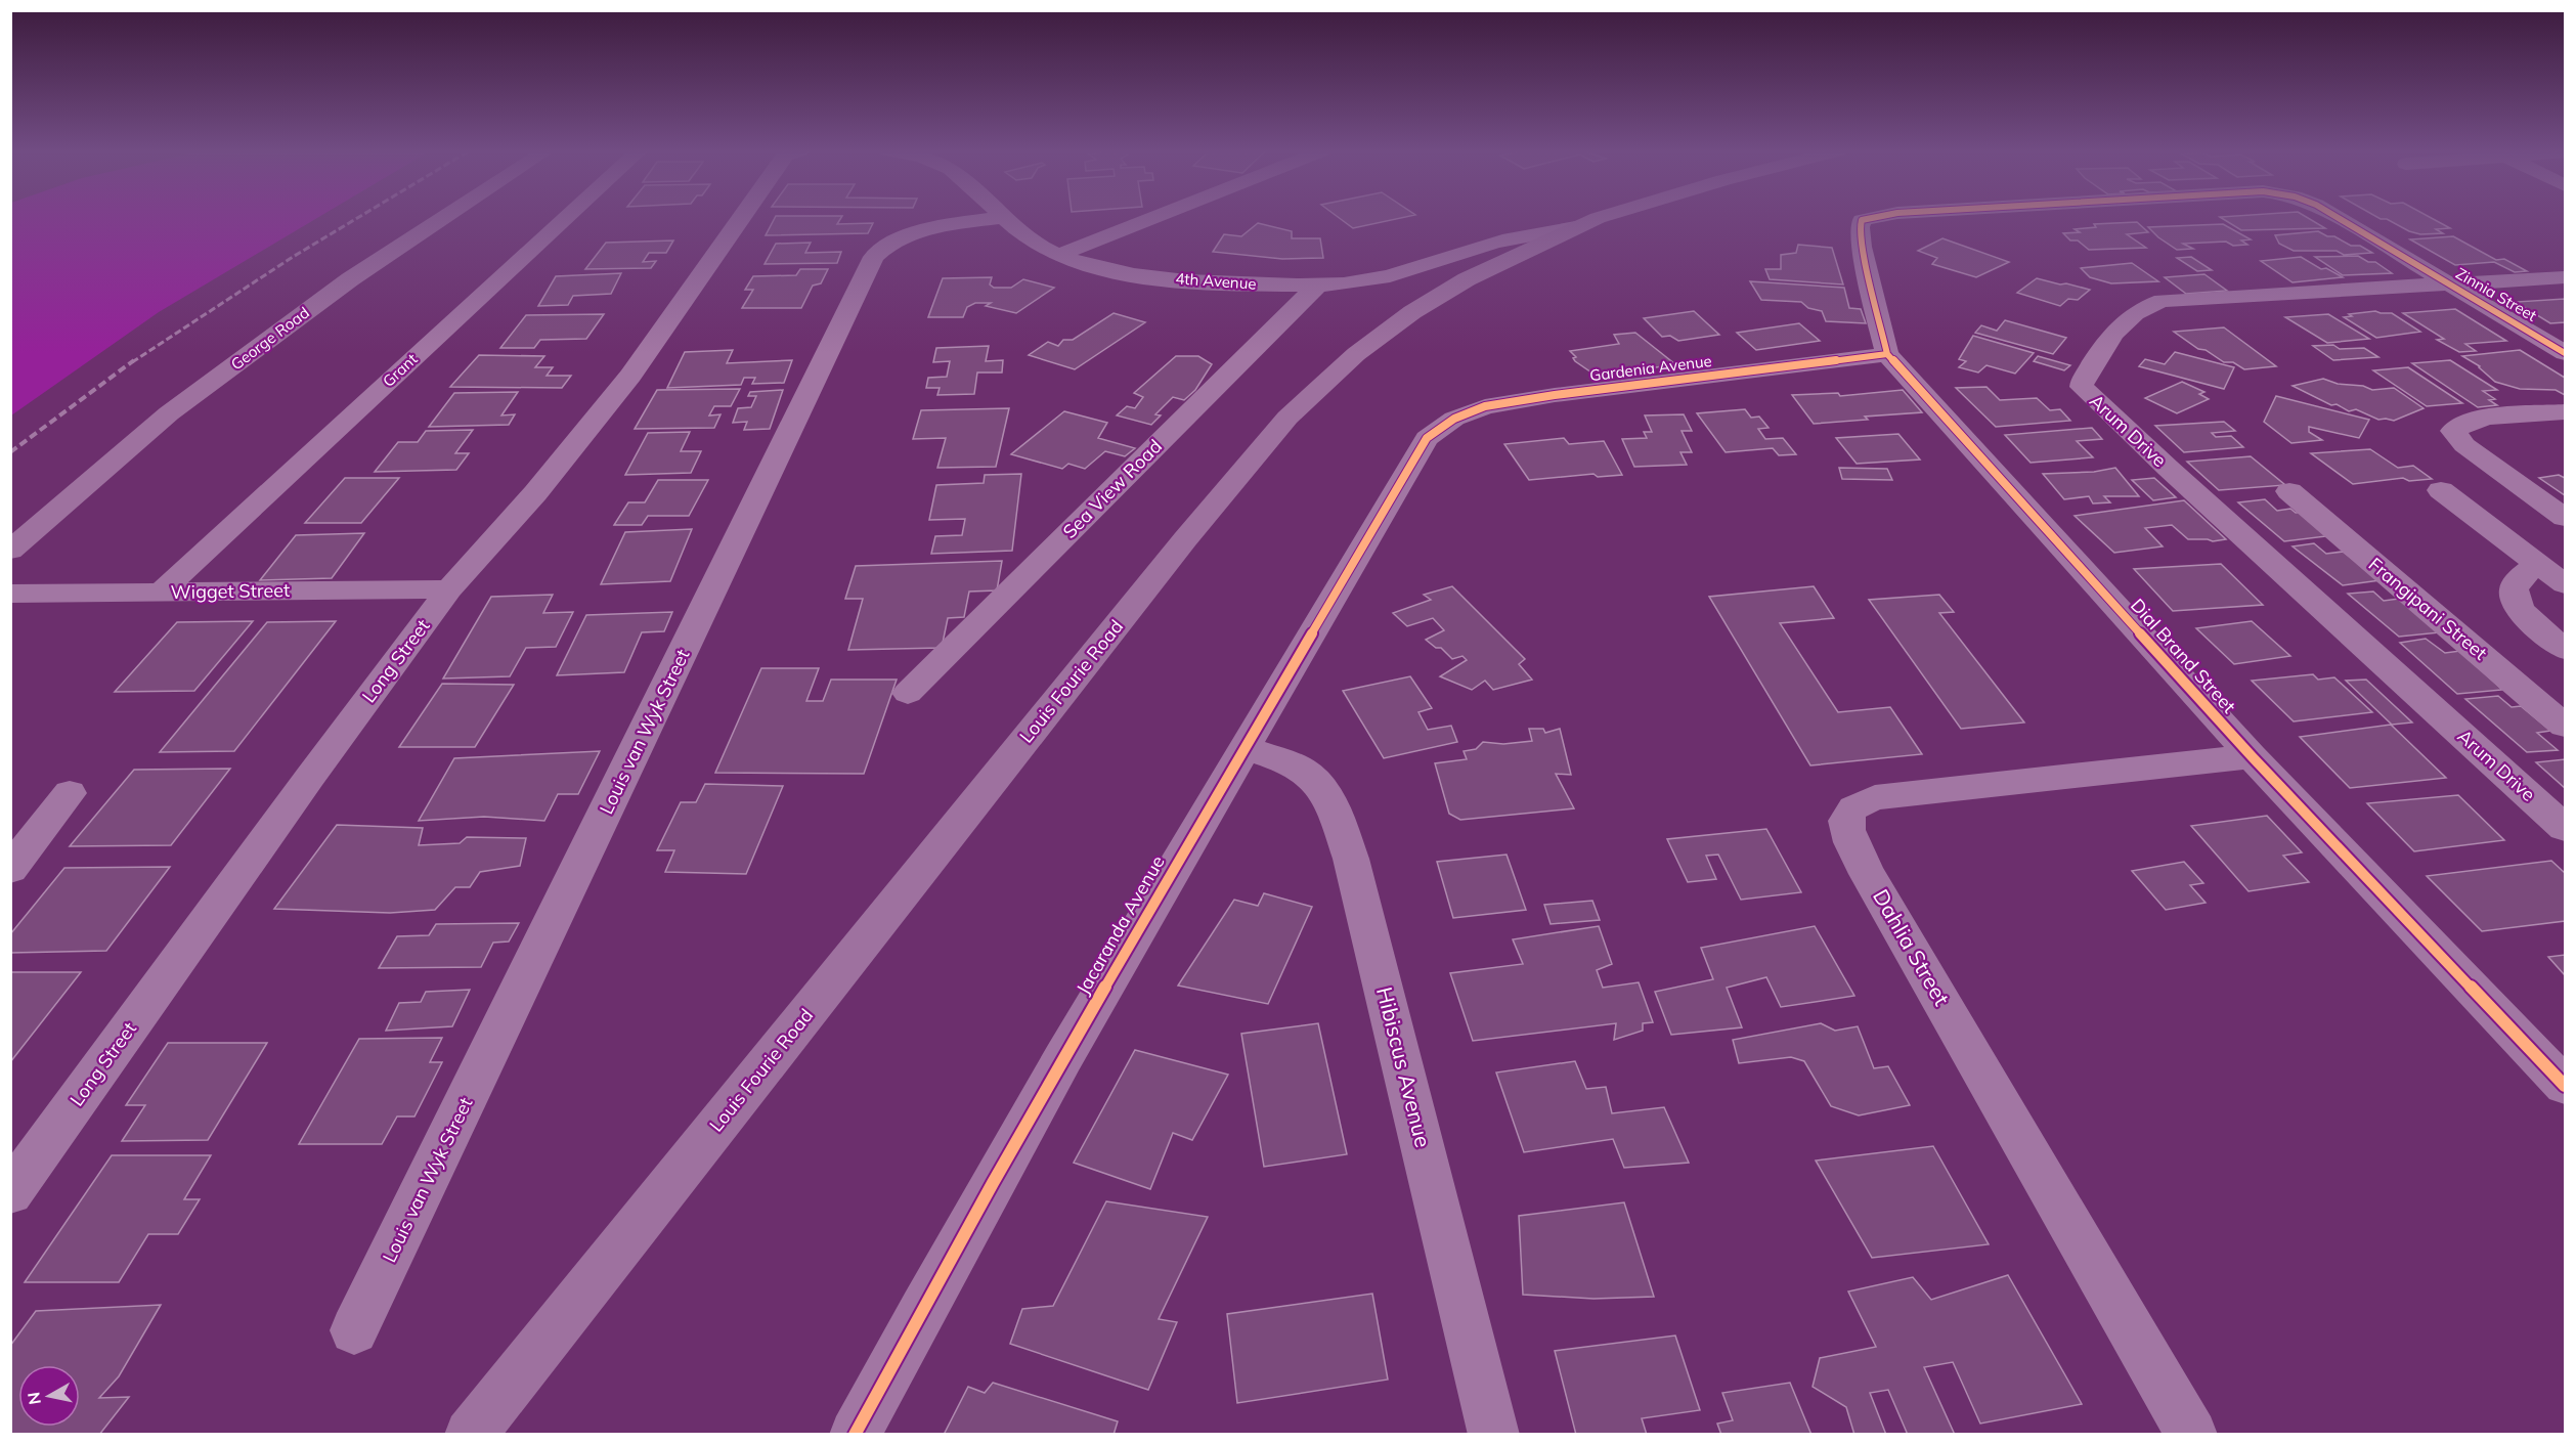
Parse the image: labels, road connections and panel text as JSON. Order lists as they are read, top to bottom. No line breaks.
{"streets":{"main road":["George Road","Louis Fourie Road"],"street":["4th Avenue","Zinnia Street","Gardenia Avenue","Grant","Arum Drive","Sea View Road","Wigget Street","Frangipani Street","Dial Brand Street","Long Street","Louis van Wyk Street","Jacaranda Avenue","Dahlia Street","Hibiscus Avenue"]},"crossings":[["4th Avenue","Sea View Road"],["4th Avenue","Louis Fourie Road"],["Zinnia Street","Arum Drive"],["Gardenia Avenue","Dial Brand Street"],["Gardenia Avenue","Jacaranda Avenue"],["Grant","Wigget Street"],["Wigget Street","Long Street"],["Dial Brand Street","Dahlia Street"],["Jacaranda Avenue","Hibiscus Avenue"]],"north":"left"}
